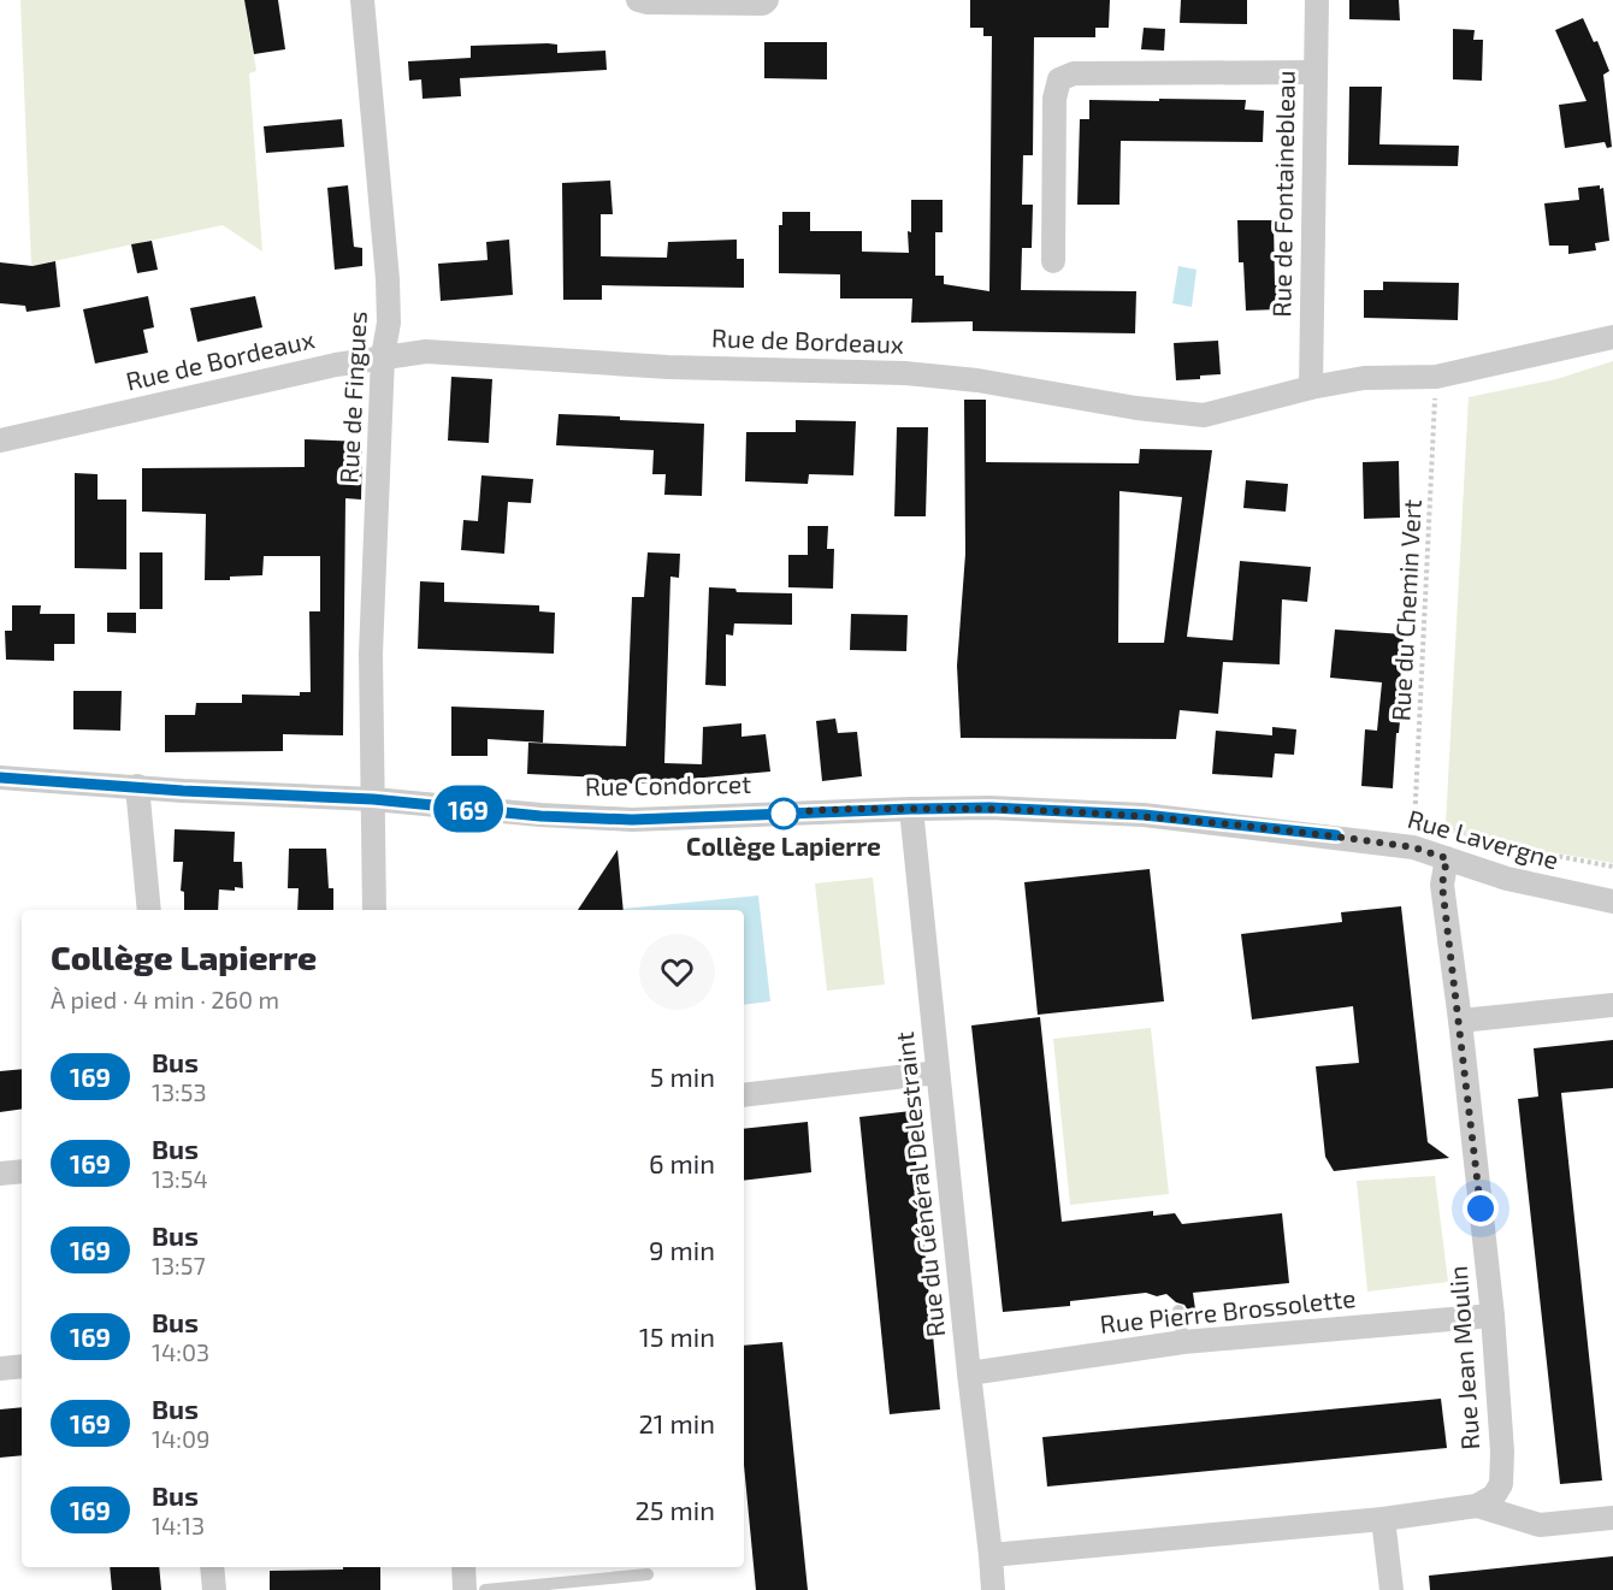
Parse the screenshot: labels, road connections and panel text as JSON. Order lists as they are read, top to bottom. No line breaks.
{"streets":{"street":["Rue de Fontainebleau","Rue de Bordeaux","Rue de Fingues","Rue Condorcet","Rue Lavergne","Rue du Général Delestraint","Rue Pierre Brossolette","Rue Jean Moulin"],"path":["Rue du Chemin Vert"]},"crossings":[["Rue de Fontainebleau","Rue de Bordeaux"],["Rue de Bordeaux","Rue de Fingues"],["Rue de Bordeaux","Rue du Chemin Vert"],["Rue de Fingues","Rue Condorcet"],["Rue du Chemin Vert","Rue Lavergne"],["Rue Condorcet","Rue Lavergne"],["Rue Condorcet","Rue du Général Delestraint"],["Rue Lavergne","Rue Jean Moulin"],["Rue du Général Delestraint","Rue Pierre Brossolette"],["Rue Pierre Brossolette","Rue Jean Moulin"]],"places":["Collège Lapierre"],"lines":["bus line 169"],"page":{"on_map":"169","heading":["Collège Lapierre","À pied · 4 min · 260 m"],"list":[{"mark":"169","name":"Bus","note":"13:53","value":"5 min"},{"mark":"169","name":"Bus","note":"13:54","value":"6 min"},{"mark":"169","name":"Bus","note":"13:57","value":"9 min"},{"mark":"169","name":"Bus","note":"14:03","value":"15 min"},{"mark":"169","name":"Bus","note":"14:09","value":"21 min"},{"mark":"169","name":"Bus","note":"14:13","value":"25 min"}]}}
